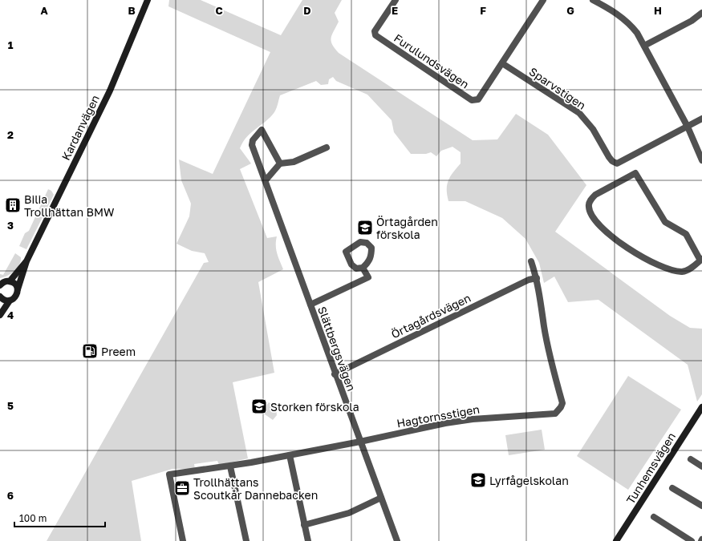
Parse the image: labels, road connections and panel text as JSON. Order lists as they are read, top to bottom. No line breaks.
{"streets":{"street":["Furulundsvägen","Sparvstigen","Kardanvägen","Örtagårdsvägen","Slättbergsvägen","Hagtornsstigen","Tunhemsvägen"]},"crossings":[["Furulundsvägen","Sparvstigen"],["Örtagårdsvägen","Slättbergsvägen"],["Örtagårdsvägen","Hagtornsstigen"],["Slättbergsvägen","Hagtornsstigen"]],"places":{"building":["Bilia Trollhättan BMW"],"school or university":["Örtagården förskola","Storken förskola","Lyrfågelskolan"],"fuel station":["Preem"],"office":["Trollhättans Scoutkår Dannebacken"]},"scale_bar":"100 m","grid":{"columns":["A","B","C","D","E","F","G","H"],"rows":["1","2","3","4","5","6"]}}
